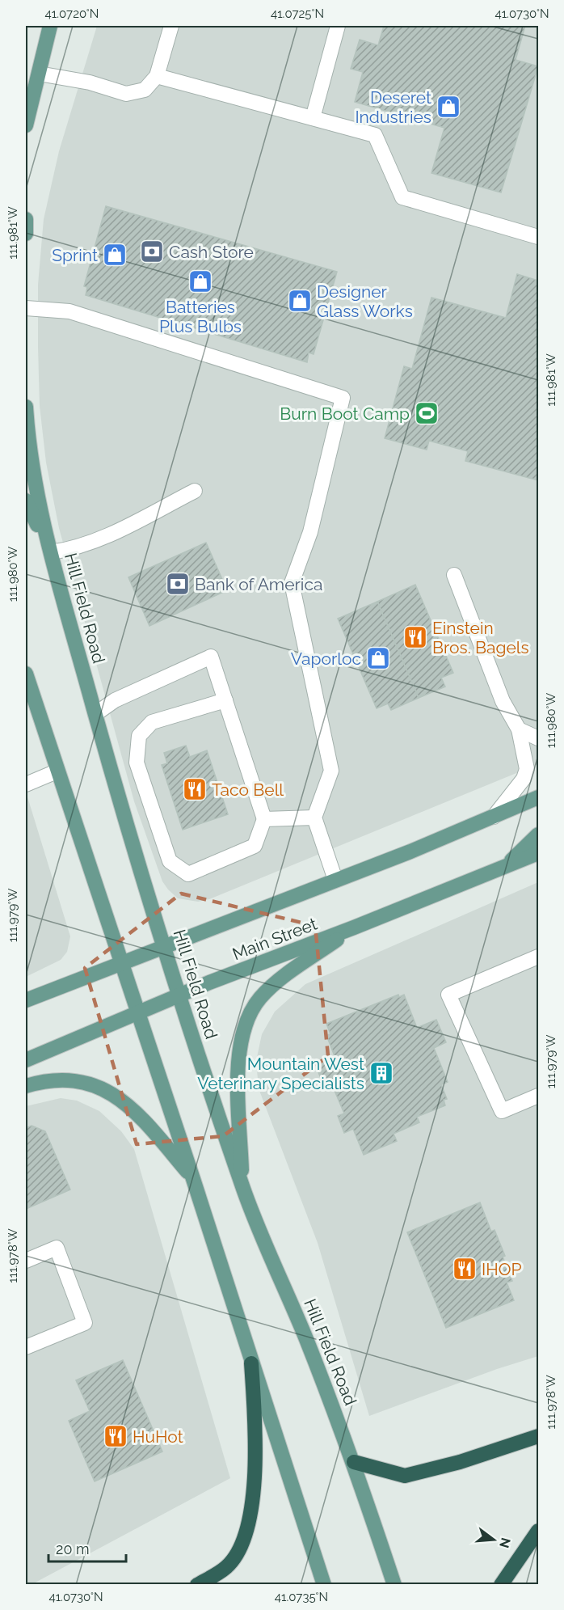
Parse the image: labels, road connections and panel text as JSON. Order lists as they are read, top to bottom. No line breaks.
{"streets":{"main road":["Hill Field Road","Main Street"]},"crossings":[["Hill Field Road","Main Street"]],"places":{"shop":["Deseret Industries","Sprint","Batteries Plus Bulbs","Designer Glass Works","Vaporloc"],"bank":["Cash Store","Bank of America"],"sports":["Burn Boot Camp"],"restaurant":["Einstein Bros. Bagels","Taco Bell","IHOP","HuHot"],"building":["Mountain West Veterinary Specialists"]},"scale_bar":"20 m","north":"right","coordinates":["41.0720°N","41.0725°N","41.0730°N","111.981°W","111.980°W","111.979°W","111.978°W","41.0735°N"]}
